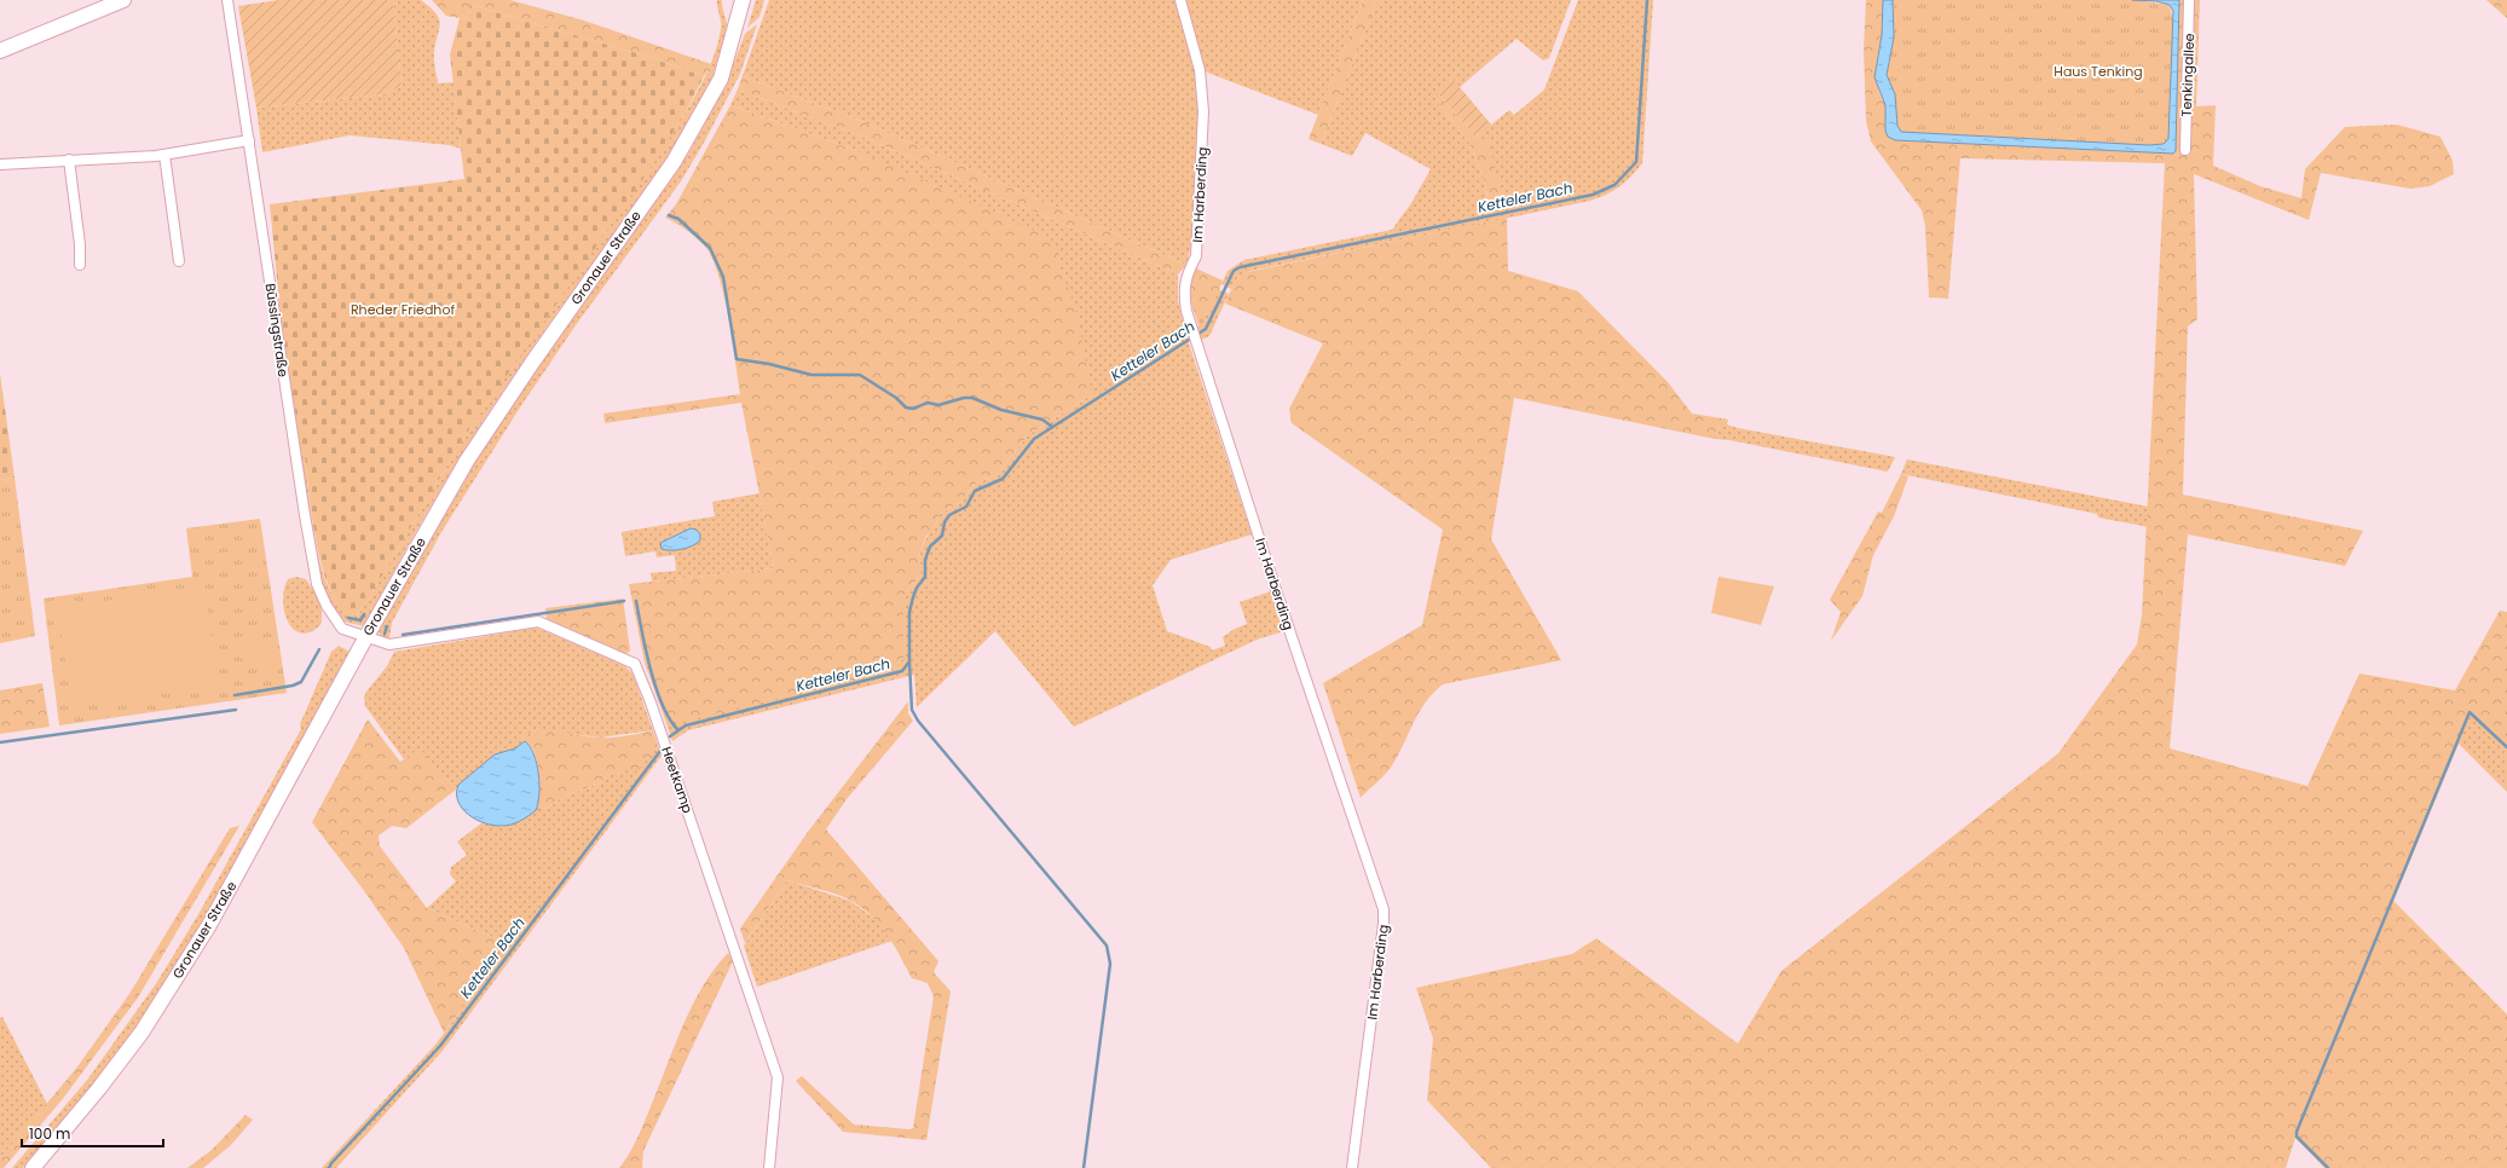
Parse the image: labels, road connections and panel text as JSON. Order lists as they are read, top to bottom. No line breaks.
{"streets":{"main road":["Gronauer Straße"],"street":["Tenkingallee","Im Harberding","Büssingstraße","Heetkamp"]},"crossings":[["Gronauer Straße","Büssingstraße"],["Gronauer Straße","Heetkamp"],["Büssingstraße","Heetkamp"]],"water":["Ketteler Bach"],"parks":["Haus Tenking","Rheder Friedhof"],"scale_bar":"100 m"}
